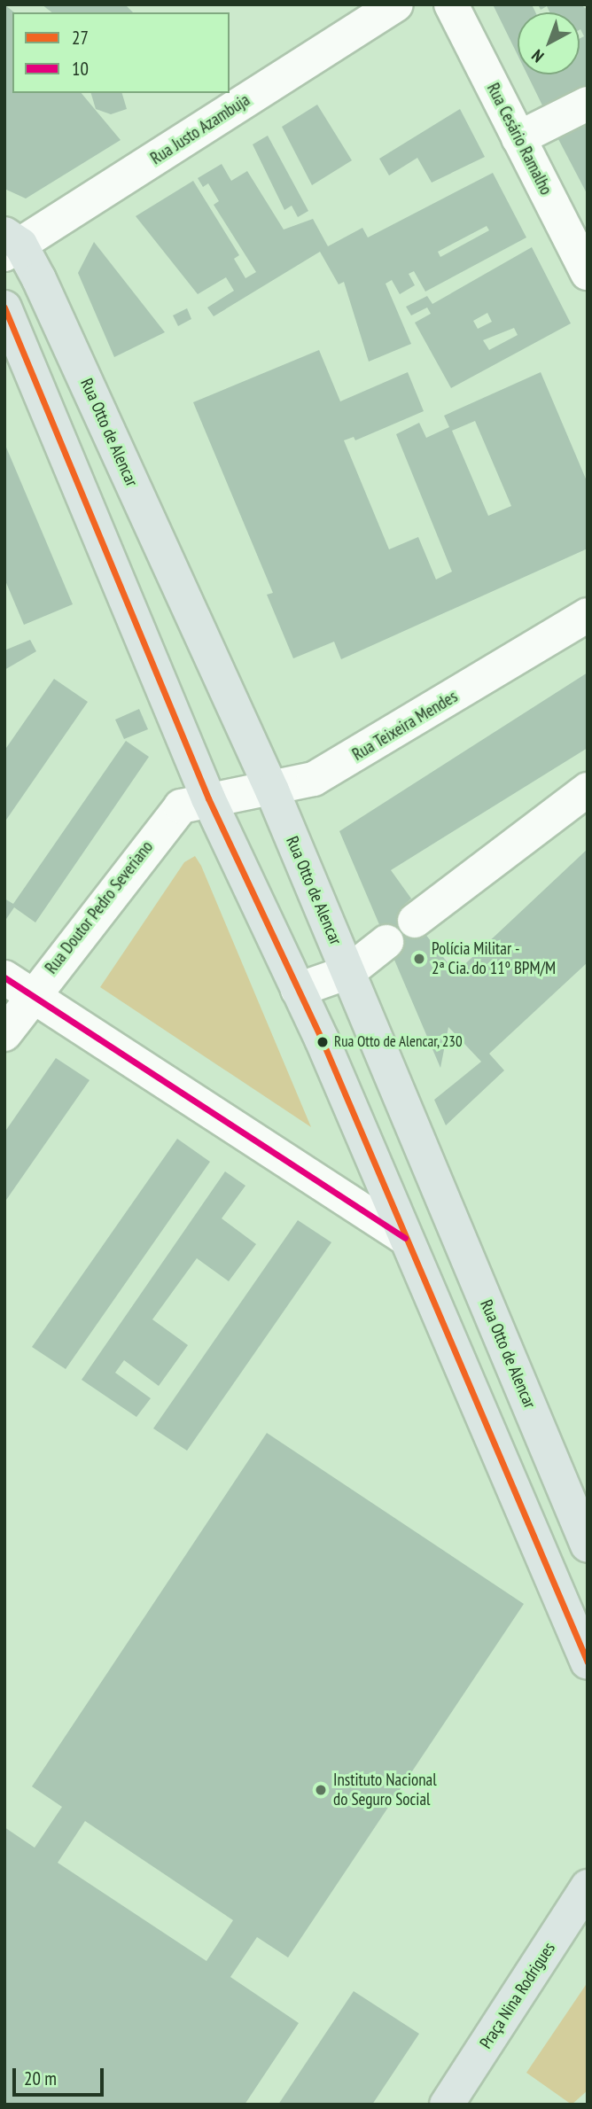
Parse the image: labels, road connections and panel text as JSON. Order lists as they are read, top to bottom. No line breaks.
{"streets":{"main road":["Rua Otto de Alencar","Praça Nina Rodrigues"],"street":["Rua Justo Azambuja","Rua Cesário Ramalho","Rua Teixeira Mendes","Rua Doutor Pedro Severiano"]},"crossings":[["Rua Justo Azambuja","Rua Otto de Alencar"],["Rua Otto de Alencar","Rua Teixeira Mendes"],["Rua Teixeira Mendes","Rua Doutor Pedro Severiano"]],"places":["Polícia Militar - 2ª Cia. do 11º BPM/M","Rua Otto de Alencar, 230","Instituto Nacional do Seguro Social"],"lines":["transit line 27","transit line 10"],"legend":["27","10"],"scale_bar":"20 m","north":"bottom left"}
